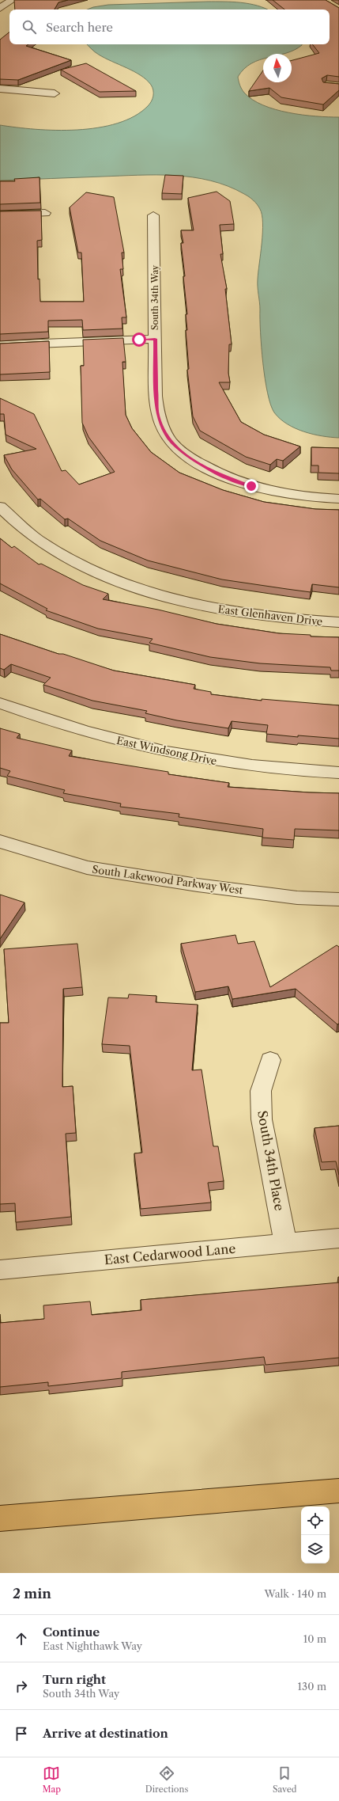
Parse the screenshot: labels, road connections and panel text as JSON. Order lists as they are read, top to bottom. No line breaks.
{"streets":{"street":["South 34th Way","East Glenhaven Drive","East Windsong Drive","South Lakewood Parkway West","South 34th Place","East Cedarwood Lane"]},"crossings":[["South 34th Place","East Cedarwood Lane"]],"north":"top","page":{"search":"Search here","heading":["2 min","Walk · 140 m"],"list":[["Continue","East Nighthawk Way","10 m"],["Turn right","South 34th Way","130 m"],"Arrive at destination"],"nav":["Map","Directions","Saved"]}}
